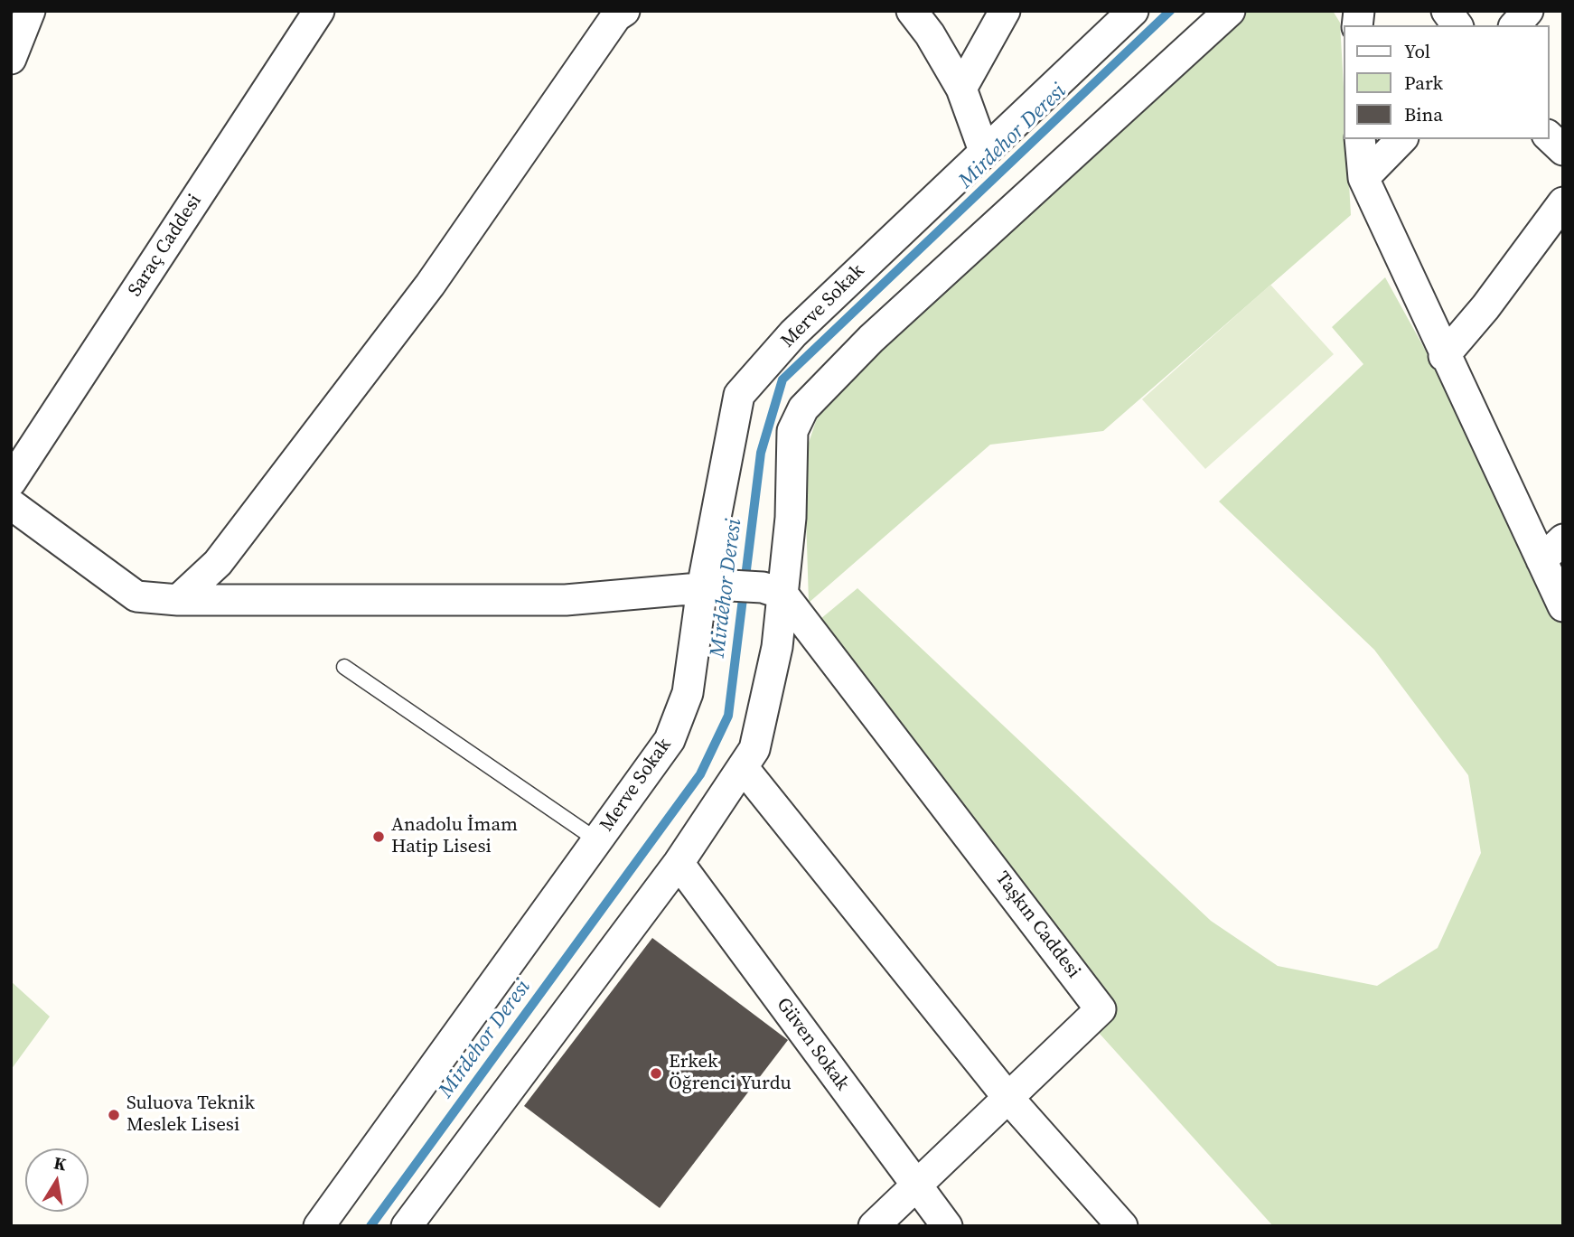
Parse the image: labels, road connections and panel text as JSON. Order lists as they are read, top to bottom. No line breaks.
{"streets":{"street":["Saraç Caddesi","Merve Sokak","Taşkın Caddesi","Güven Sokak"]},"crossings":[["Taşkın Caddesi","Güven Sokak"]],"water":["Mirdehor Deresi"],"places":["Anadolu İmam Hatip Lisesi","Erkek Öğrenci Yurdu","Suluova Teknik Meslek Lisesi"],"legend":["Yol","Park","Bina"],"north":"top"}
